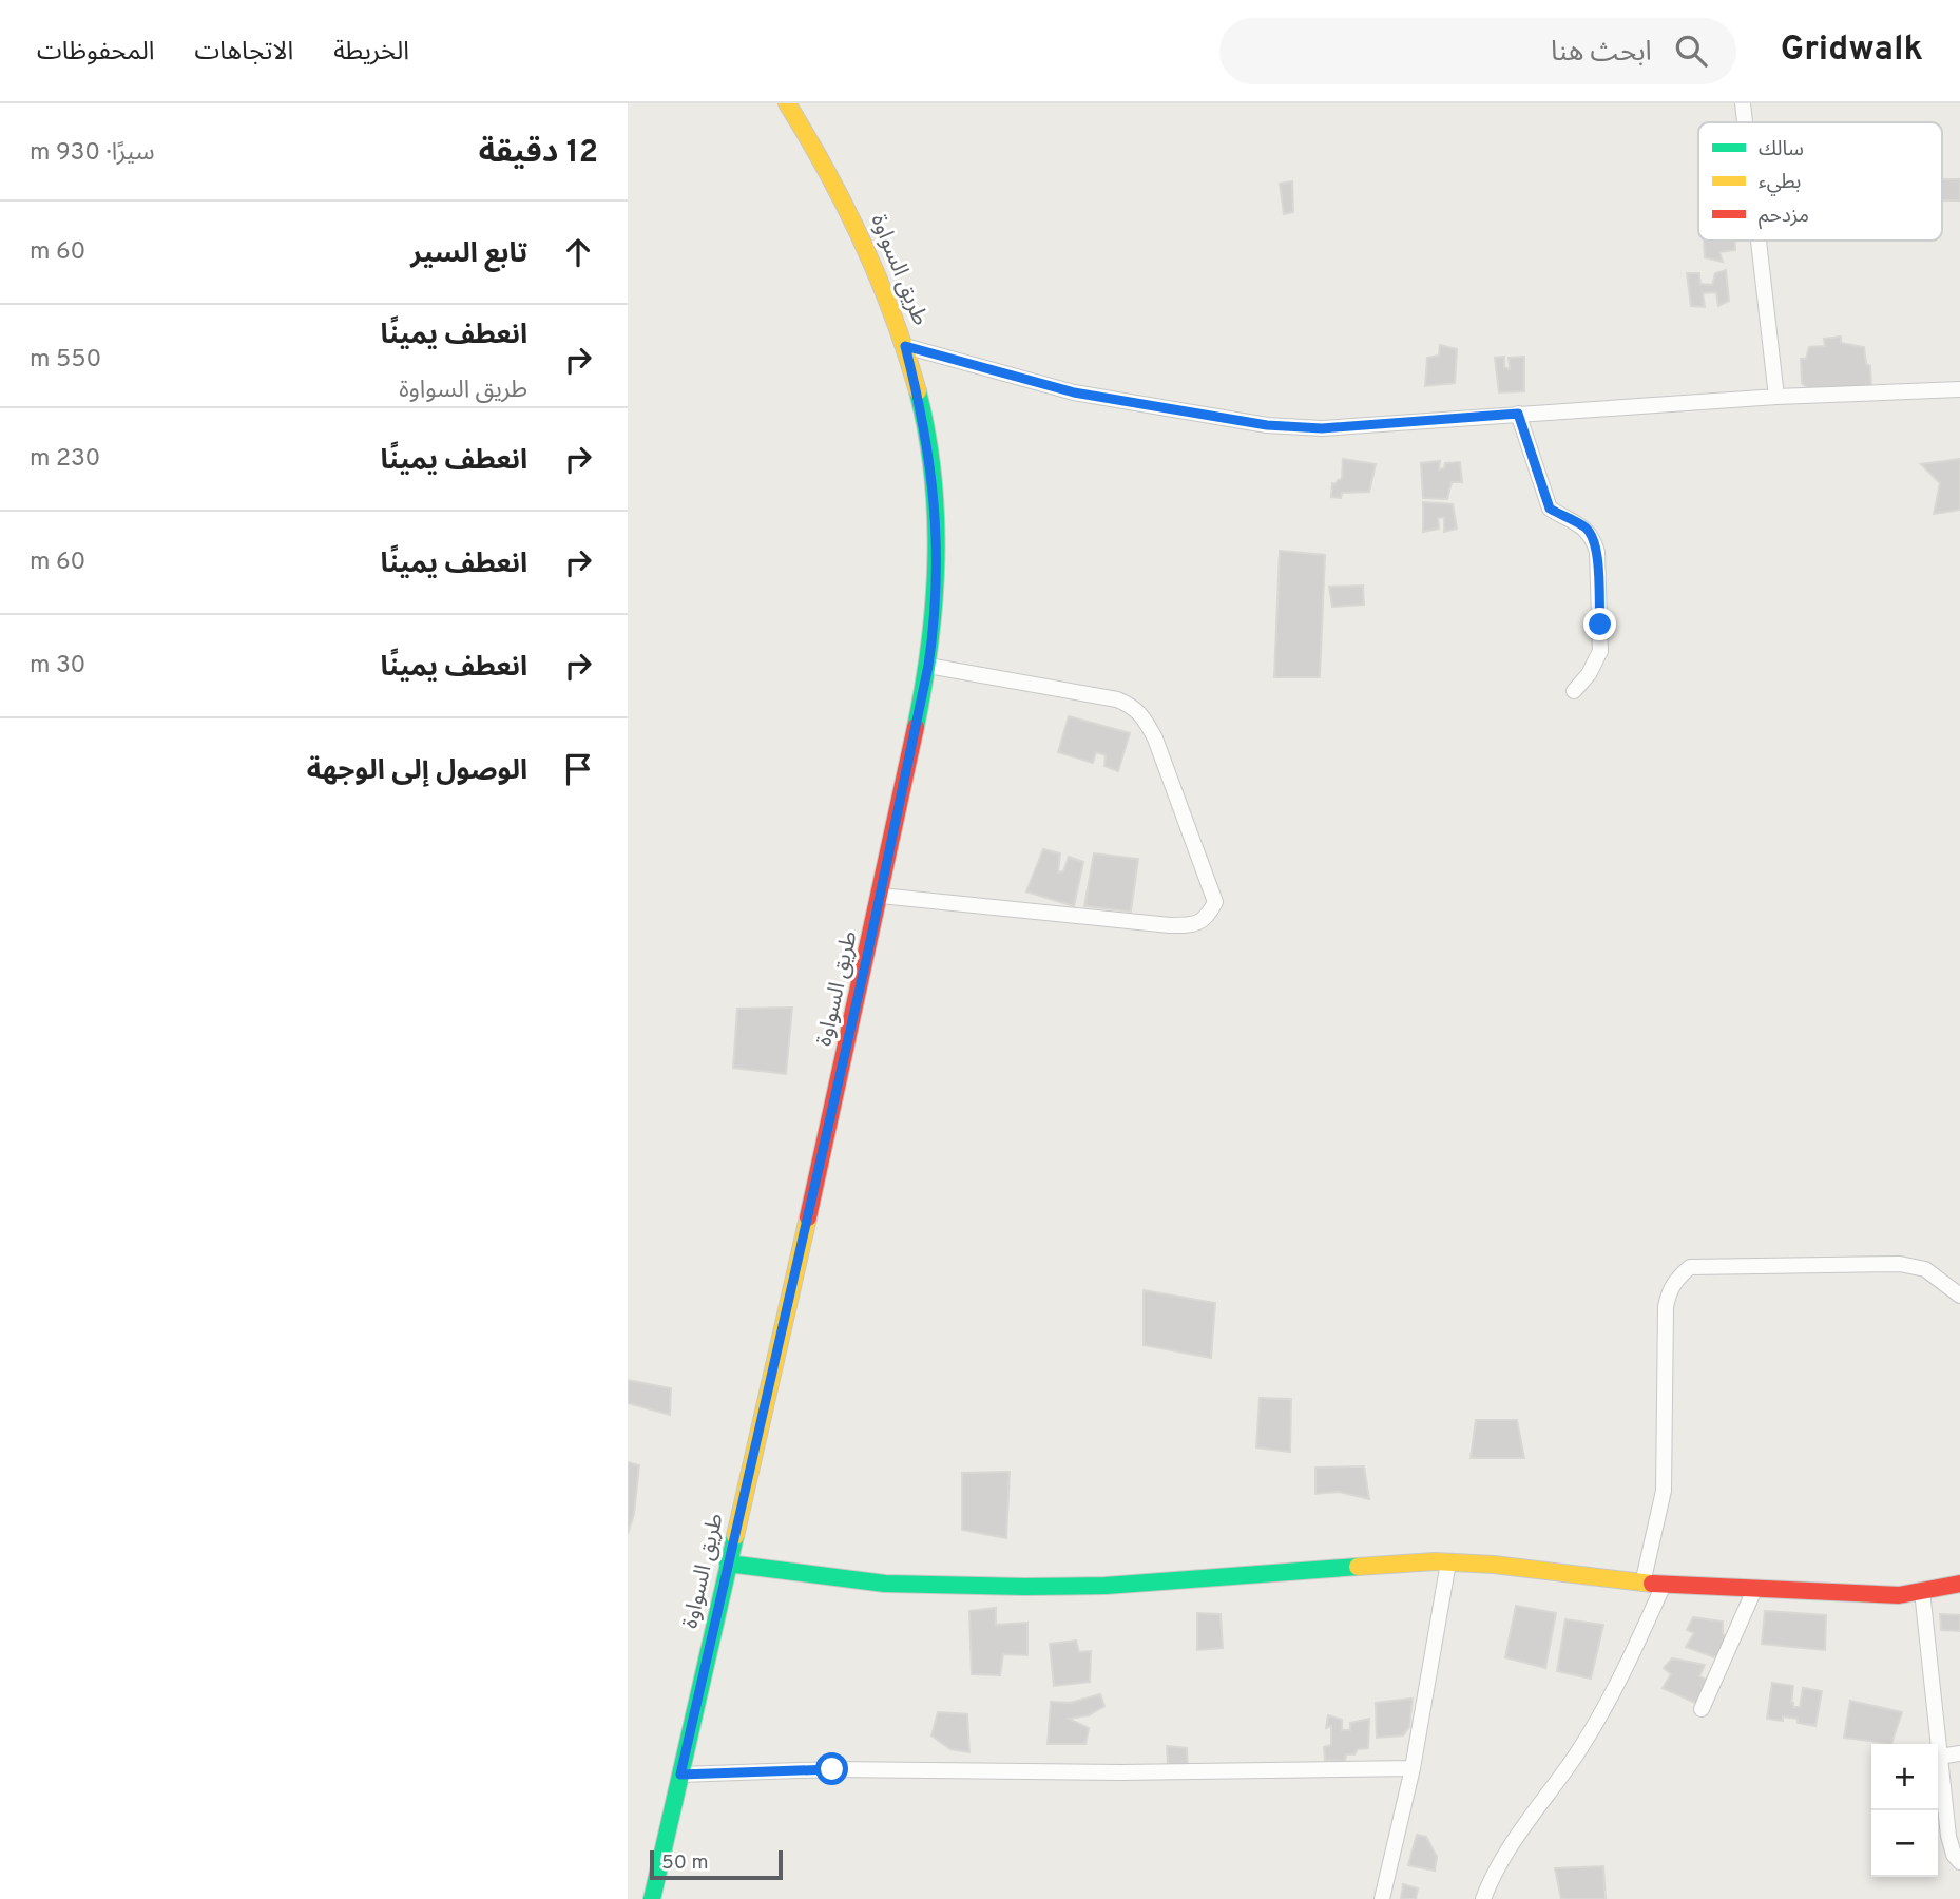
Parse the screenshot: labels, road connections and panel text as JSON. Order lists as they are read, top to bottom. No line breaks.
{"streets":{"street":["طريق السواوة"]},"legend":["سالك","بطيء","مزدحم"],"scale_bar":"50 m","page":{"header":"Gridwalk","search":"ابحث هنا","nav":["الخريطة","الاتجاهات","المحفوظات"],"heading":["12 دقيقة","سيرًا · 930 m"],"list":[["تابع السير","60 m"],["انعطف يمينًا","طريق السواوة","550 m"],["انعطف يمينًا","230 m"],["انعطف يمينًا","60 m"],["انعطف يمينًا","30 m"],"الوصول إلى الوجهة"],"map_buttons":["+","−"],"scale":"50 m"}}
